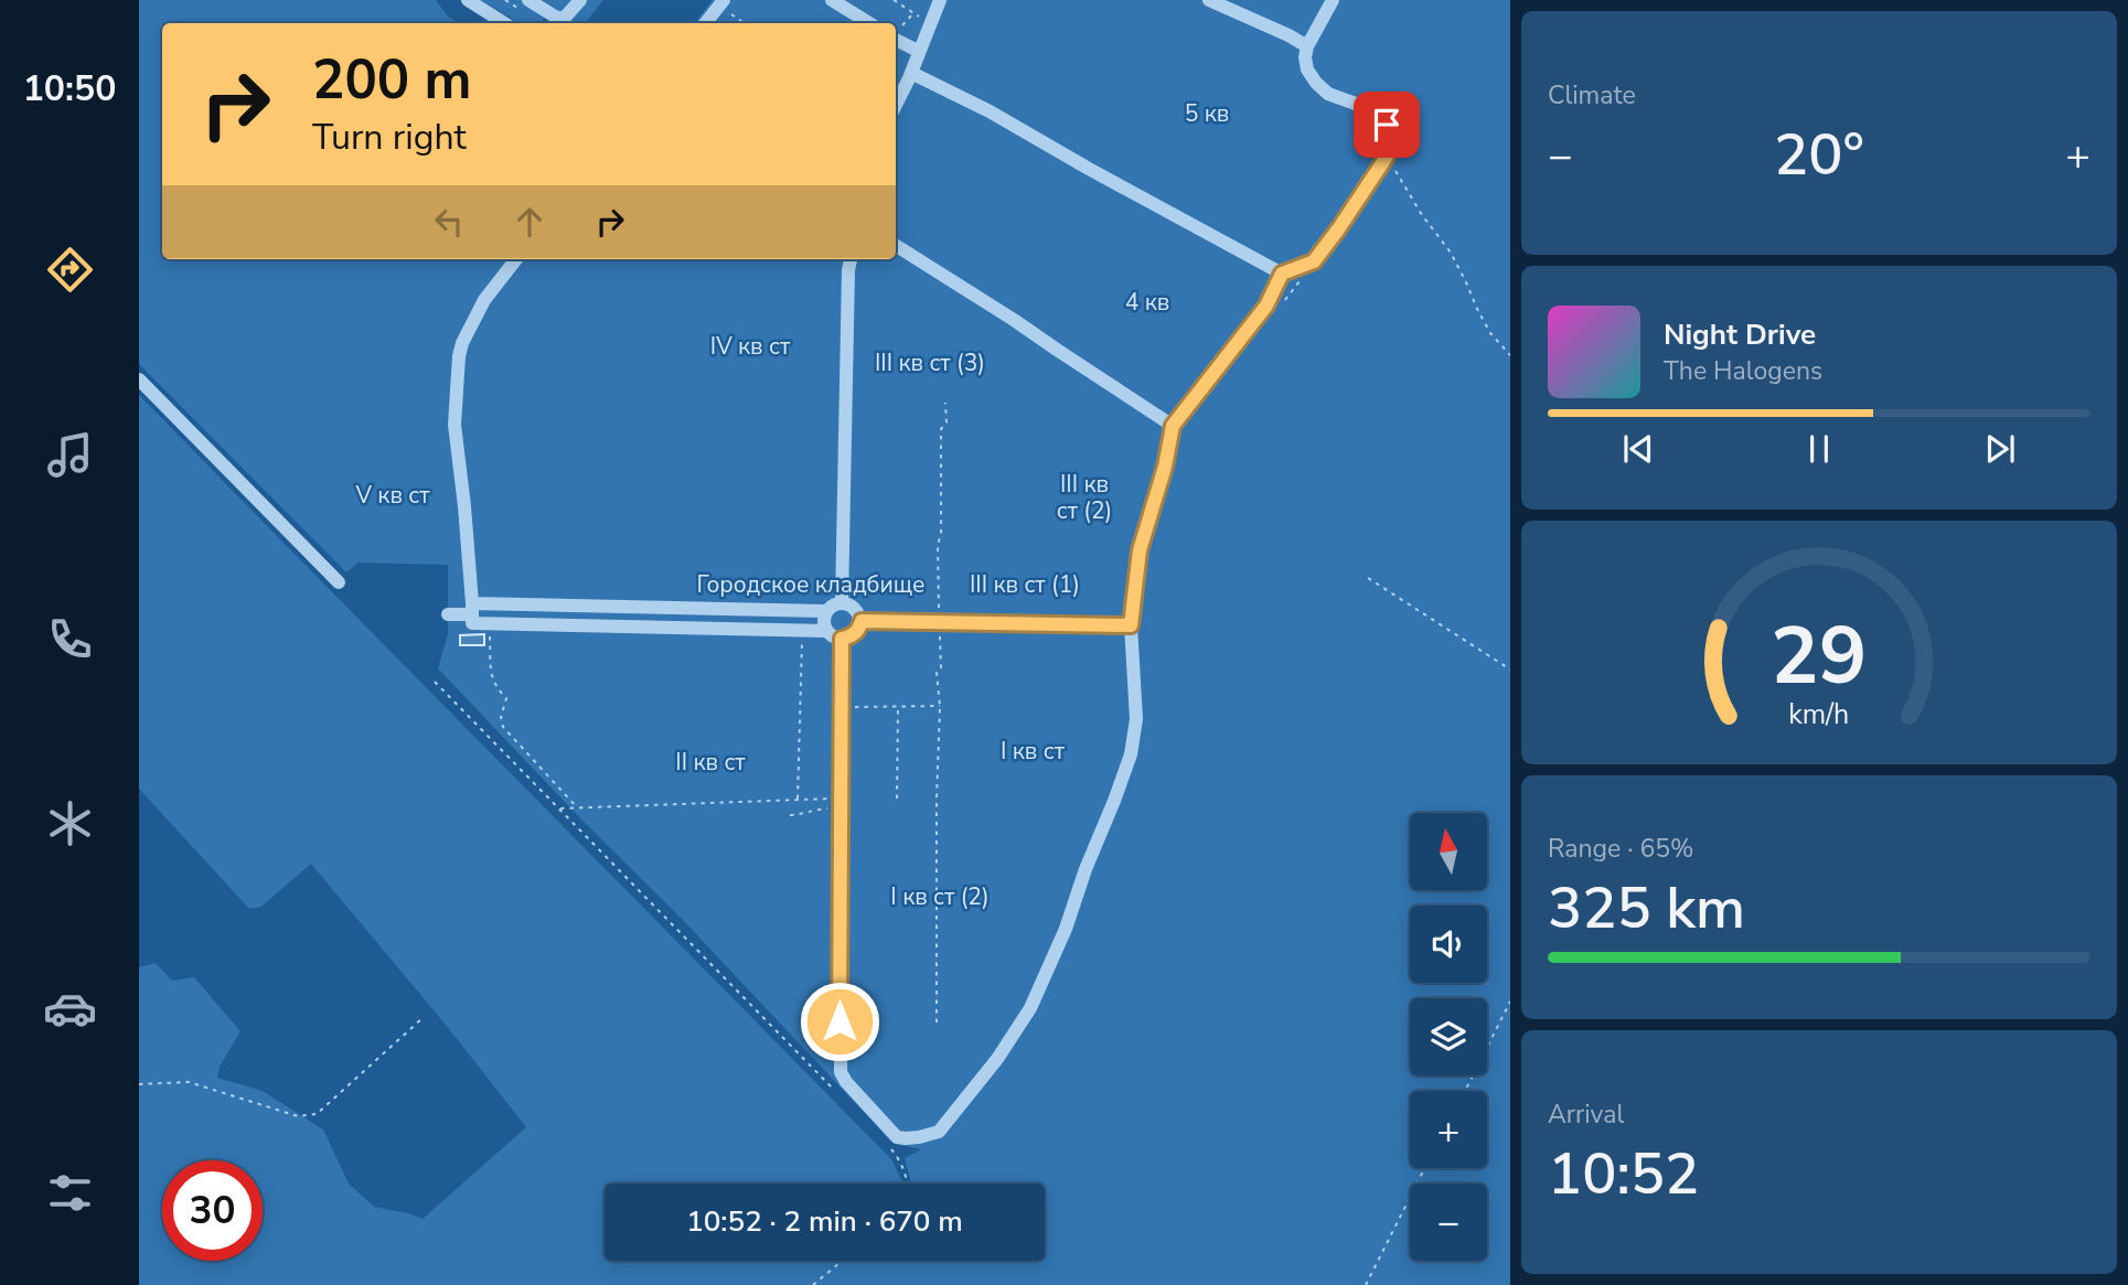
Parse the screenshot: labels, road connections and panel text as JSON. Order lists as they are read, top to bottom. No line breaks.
{"parks":["5 кв","4 кв","IV кв ст","III кв ст (3)","III кв ст (2)","V кв ст","Городское кладбище","III кв ст (1)","I кв ст","II кв ст","I кв ст (2)"],"north":"top","page":{"tabs":"10:50","tile":["Climate",["Range · 65%","325 km"],["Arrival","10:52"]],"turn":["200 m","Turn right"],"heat":["−","20°","+"],"song":["Night Drive","The Halogens"],"map_buttons":["+","−"],"limit":"30","trip":"10:52 · 2 min · 670 m","gauge":["29","km/h"]}}
